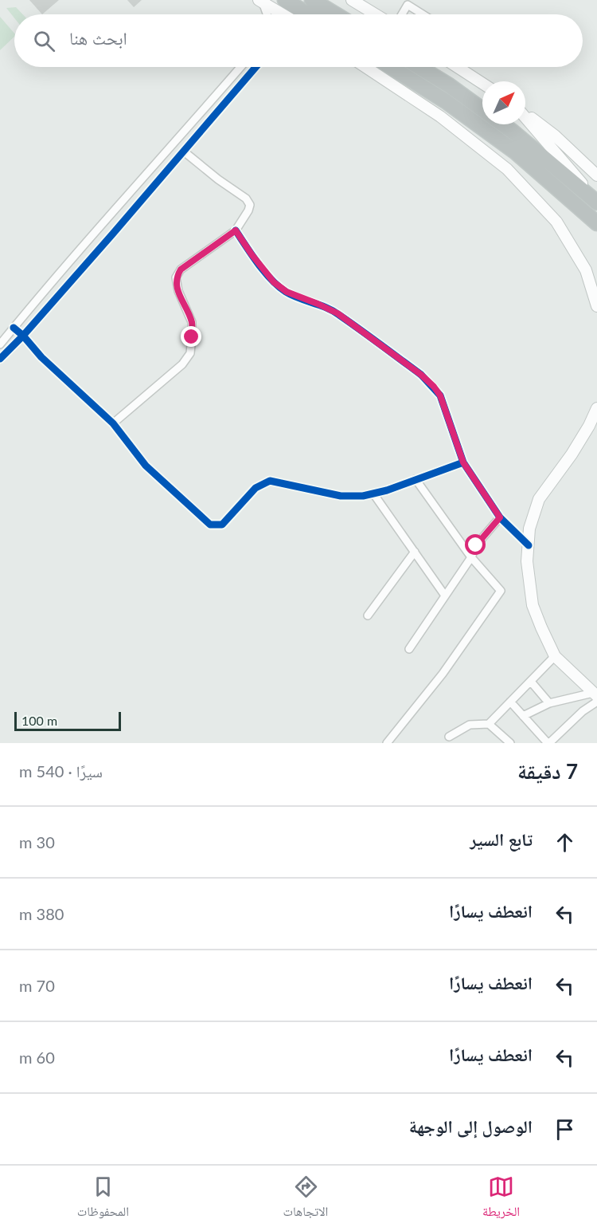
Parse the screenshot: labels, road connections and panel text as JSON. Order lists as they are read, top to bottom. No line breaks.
{"scale_bar":"100 m","north":"top right","page":{"search":"ابحث هنا","scale":"100 m","heading":["7 دقيقة","سيرًا · 540 m"],"list":[["تابع السير","30 m"],["انعطف يسارًا","380 m"],["انعطف يسارًا","70 m"],["انعطف يسارًا","60 m"],"الوصول إلى الوجهة"],"nav":["الخريطة","الاتجاهات","المحفوظات"]}}
